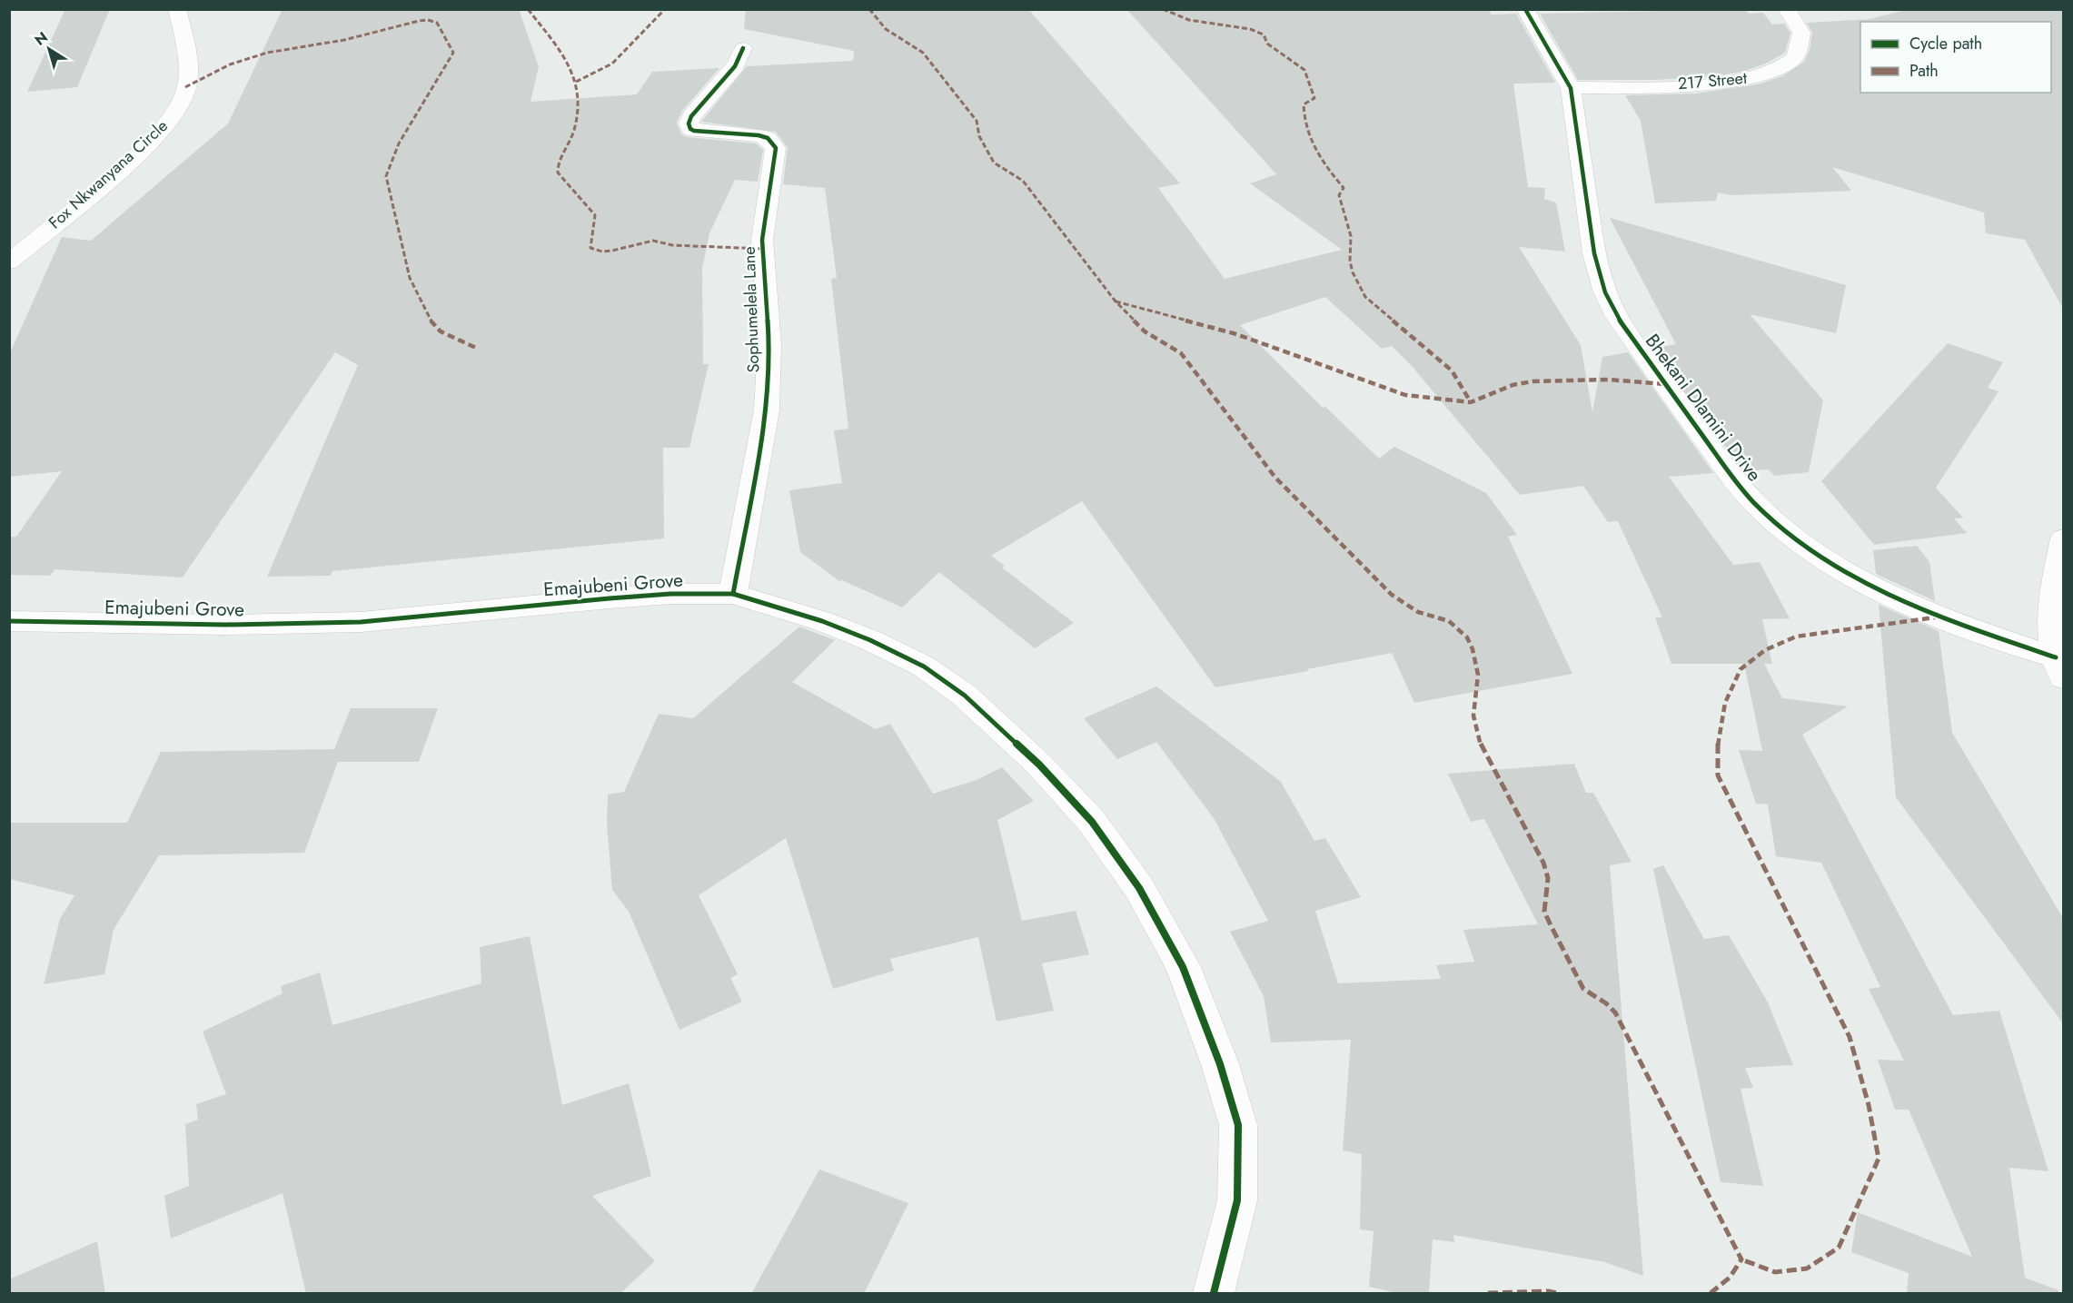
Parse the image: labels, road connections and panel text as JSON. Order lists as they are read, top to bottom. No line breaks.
{"streets":{"street":["217 Street","Fox Nkwanyana Circle","Sophumelela Lane","Bhekani Dlamini Drive","Emajubeni Grove"]},"crossings":[["217 Street","Bhekani Dlamini Drive"],["Sophumelela Lane","Emajubeni Grove"]],"legend":["Cycle path","Path"],"north":"top left"}
